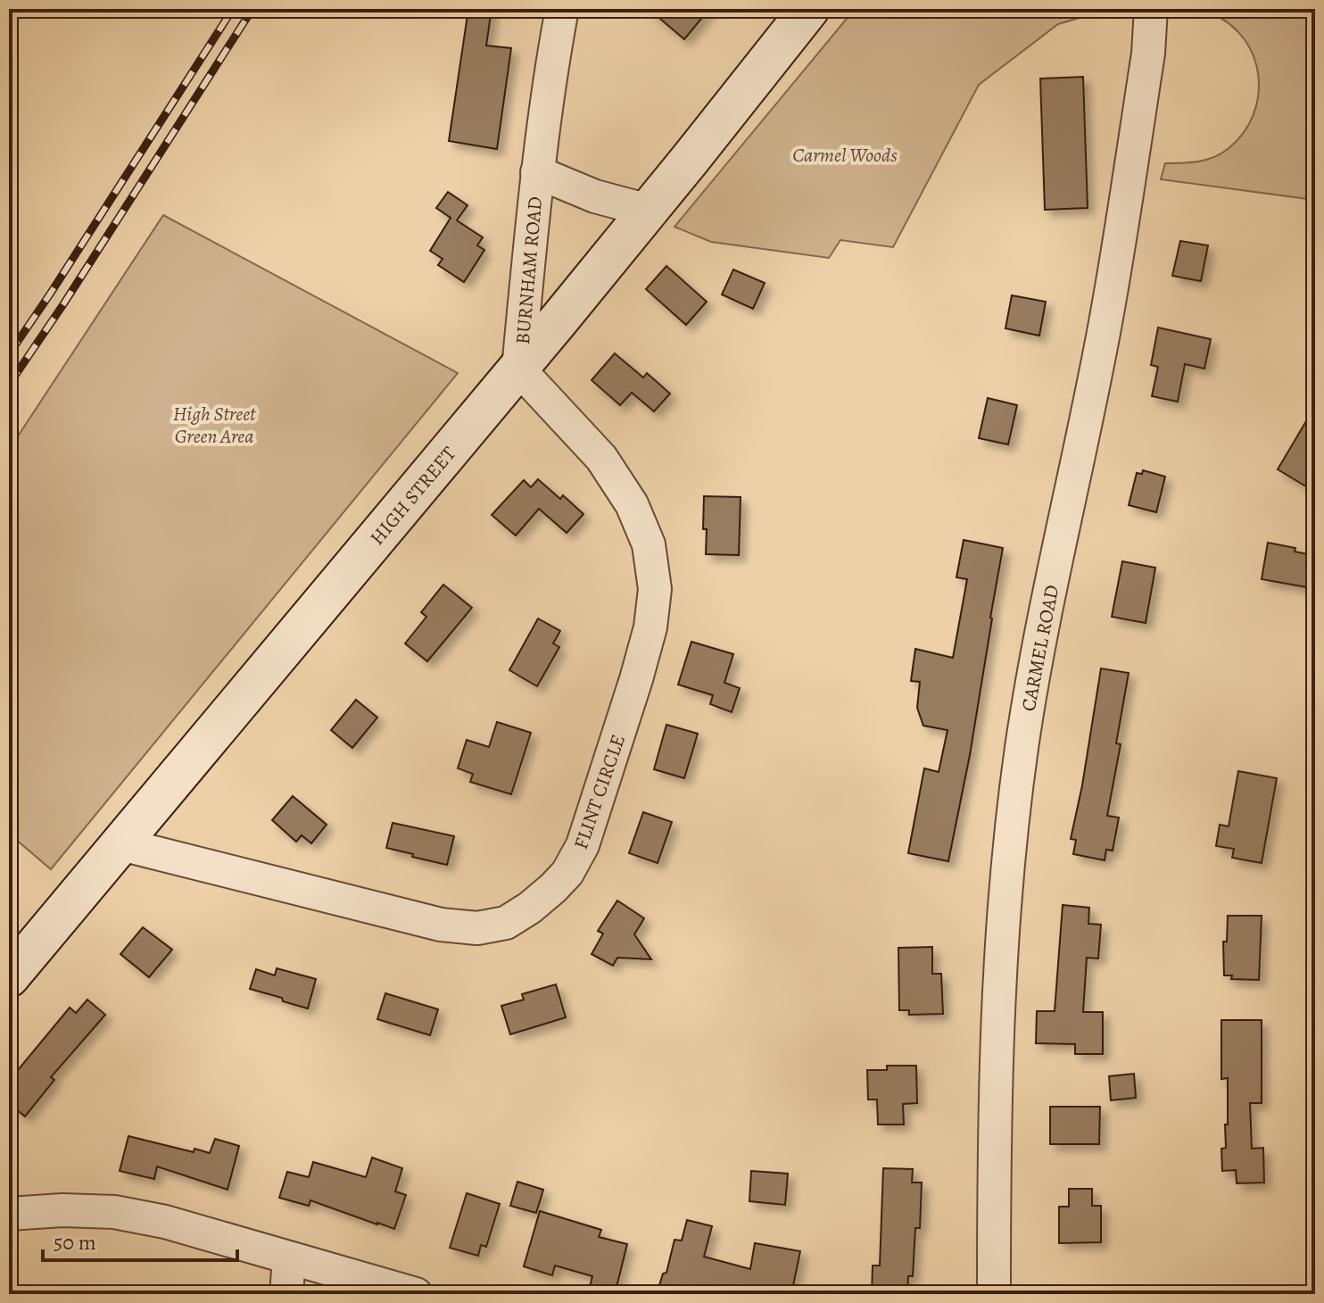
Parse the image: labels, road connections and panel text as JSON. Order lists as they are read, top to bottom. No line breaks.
{"streets":{"main road":["HIGH STREET"],"street":["BURNHAM ROAD","CARMEL ROAD","FLINT CIRCLE"]},"crossings":[["BURNHAM ROAD","HIGH STREET"],["BURNHAM ROAD","FLINT CIRCLE"],["HIGH STREET","FLINT CIRCLE"]],"parks":["Carmel Woods","High Street Green Area"],"scale_bar":"50 m"}
